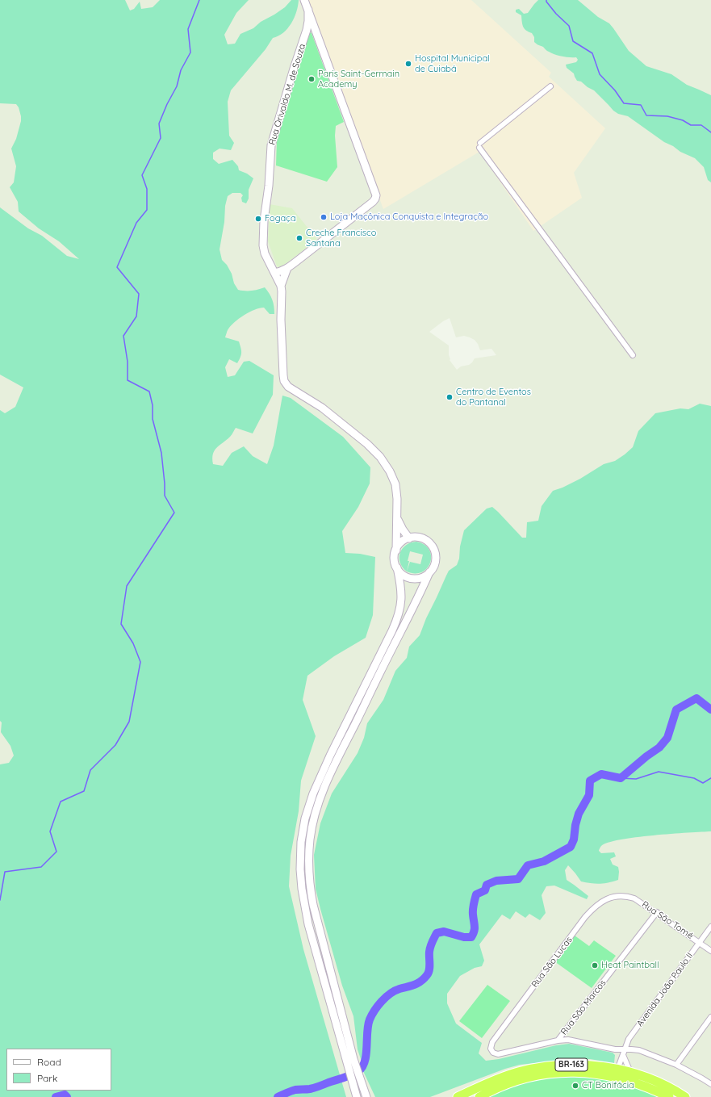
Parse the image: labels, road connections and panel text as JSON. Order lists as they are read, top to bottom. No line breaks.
{"streets":{"highway":["BR-163"],"main road":["Rua Orivaldo M. de Souza"],"street":["Rua São Tomé","Rua São Lucas","Avenida João Paulo II","Rua São Marcos"]},"crossings":[["Rua São Tomé","Rua São Lucas"],["Rua São Tomé","Avenida João Paulo II"],["Rua São Tomé","Rua São Marcos"],["Rua São Lucas","Rua São Marcos"],["Avenida João Paulo II","BR-163"]],"places":["Hospital Municipal de Cuiabá","Paris Saint-Germain Academy","Loja Maçônica Conquista e Integração","Fogaça","Creche Francisco Santana","Centro de Eventos do Pantanal","Heat Paintball","CT Bonifácia"],"legend":["Road","Park"]}
